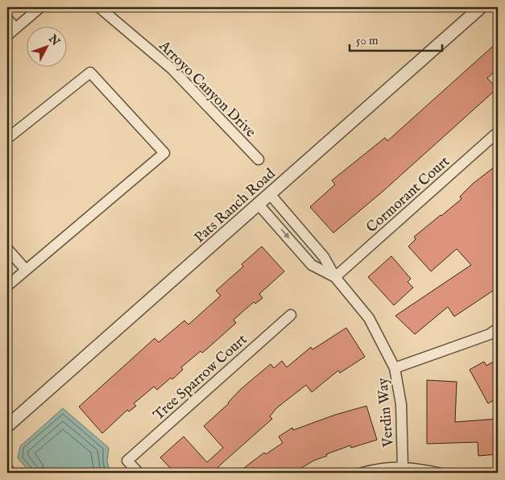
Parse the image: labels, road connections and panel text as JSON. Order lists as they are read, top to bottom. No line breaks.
{"streets":{"street":["Arroyo Canyon Drive","Cormorant Court","Pats Ranch Road","Tree Sparrow Court","Verdin Way"]},"crossings":[["Cormorant Court","Verdin Way"],["Pats Ranch Road","Verdin Way"]],"scale_bar":"50 m","north":"top right"}
